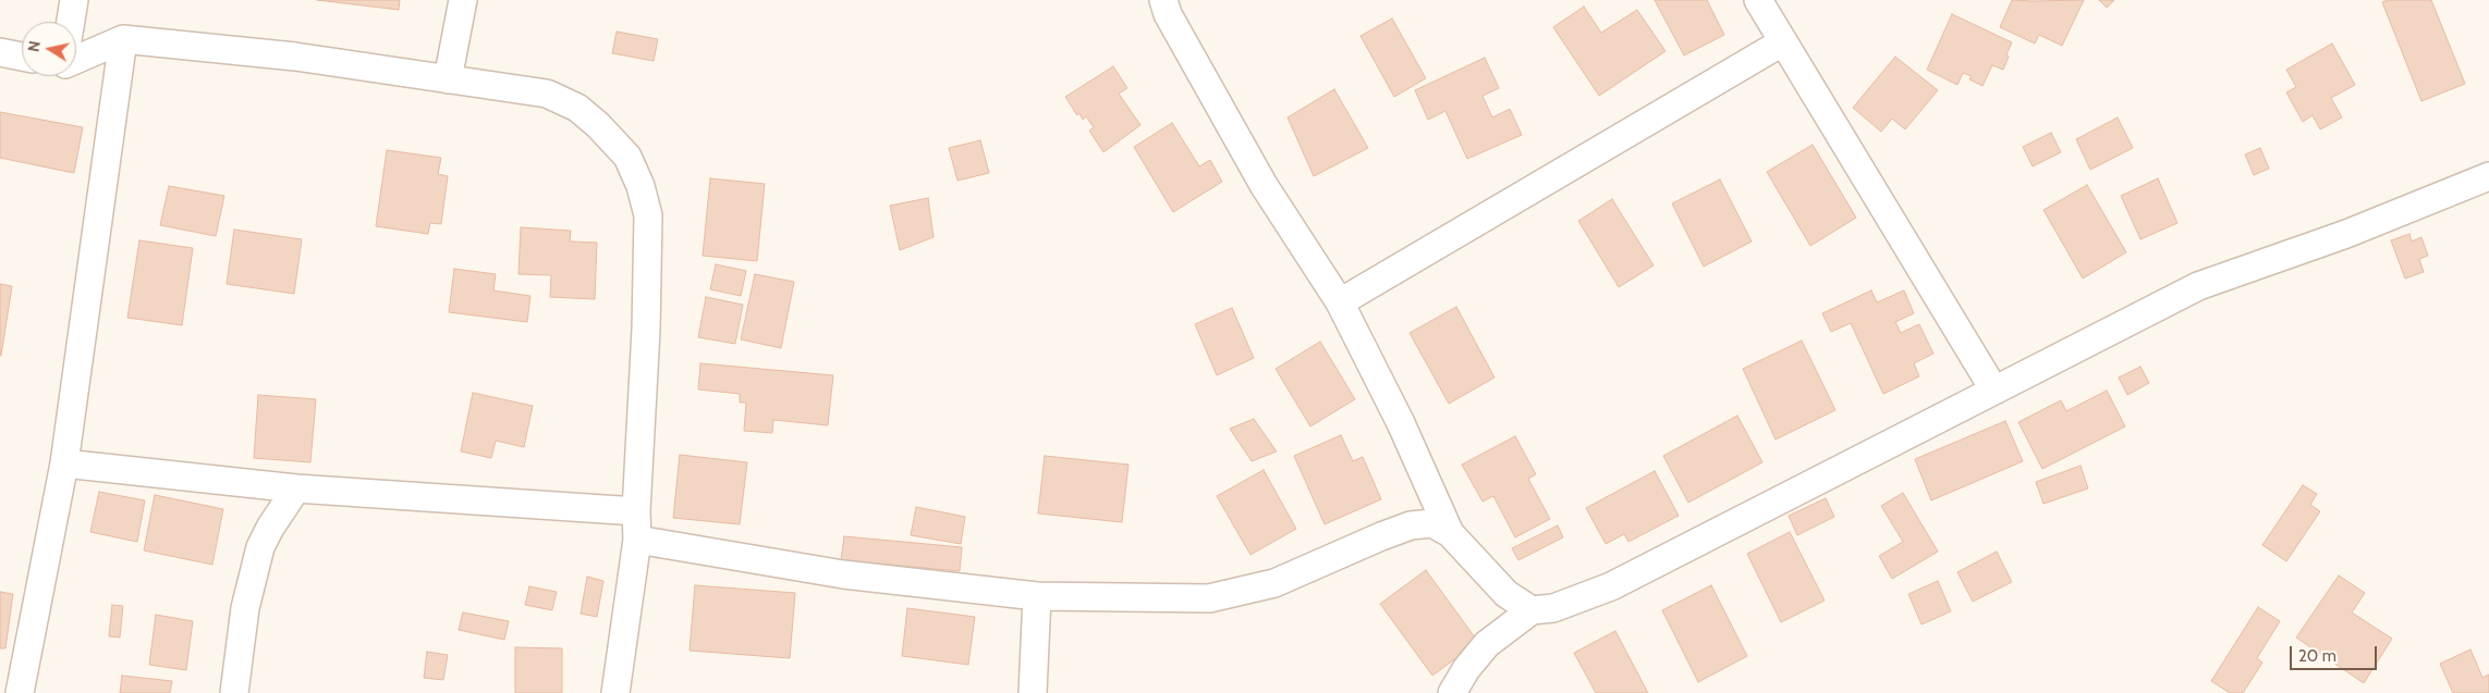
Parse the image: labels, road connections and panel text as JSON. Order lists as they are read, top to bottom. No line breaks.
{"scale_bar":"20 m","north":"left"}
